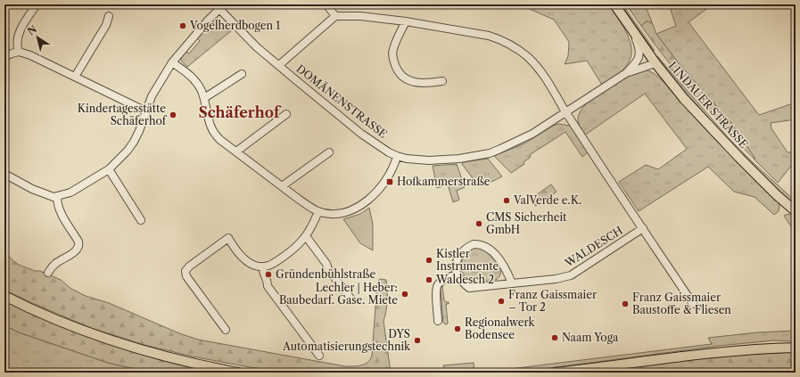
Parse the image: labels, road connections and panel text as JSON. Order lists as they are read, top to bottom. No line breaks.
{"streets":{"main road":["LINDAUER STRASSE"],"street":["DOMÄNENSTRASSE","WALDESCH"]},"crossings":[["DOMÄNENSTRASSE","LINDAUER STRASSE"]],"districts":["Schäferhof"],"places":{"other":["Vogelherdbogen 1","Kindertagesstätte Schäferhof","ValVerde e.K.","CMS Sicherheit GmbH","Kistler Instrumente","Gründenbühlstraße","Waldesch 2","Lechler | Heber: Baubedarf. Gase. Miete","Franz Gaissmaier – Tor 2","Franz Gaissmaier Baustoffe & Fliesen","Regionalwerk Bodensee","Naam Yoga","DYS Automatisierungstechnik"],"transit":["Hofkammerstraße"]},"north":"top left"}
